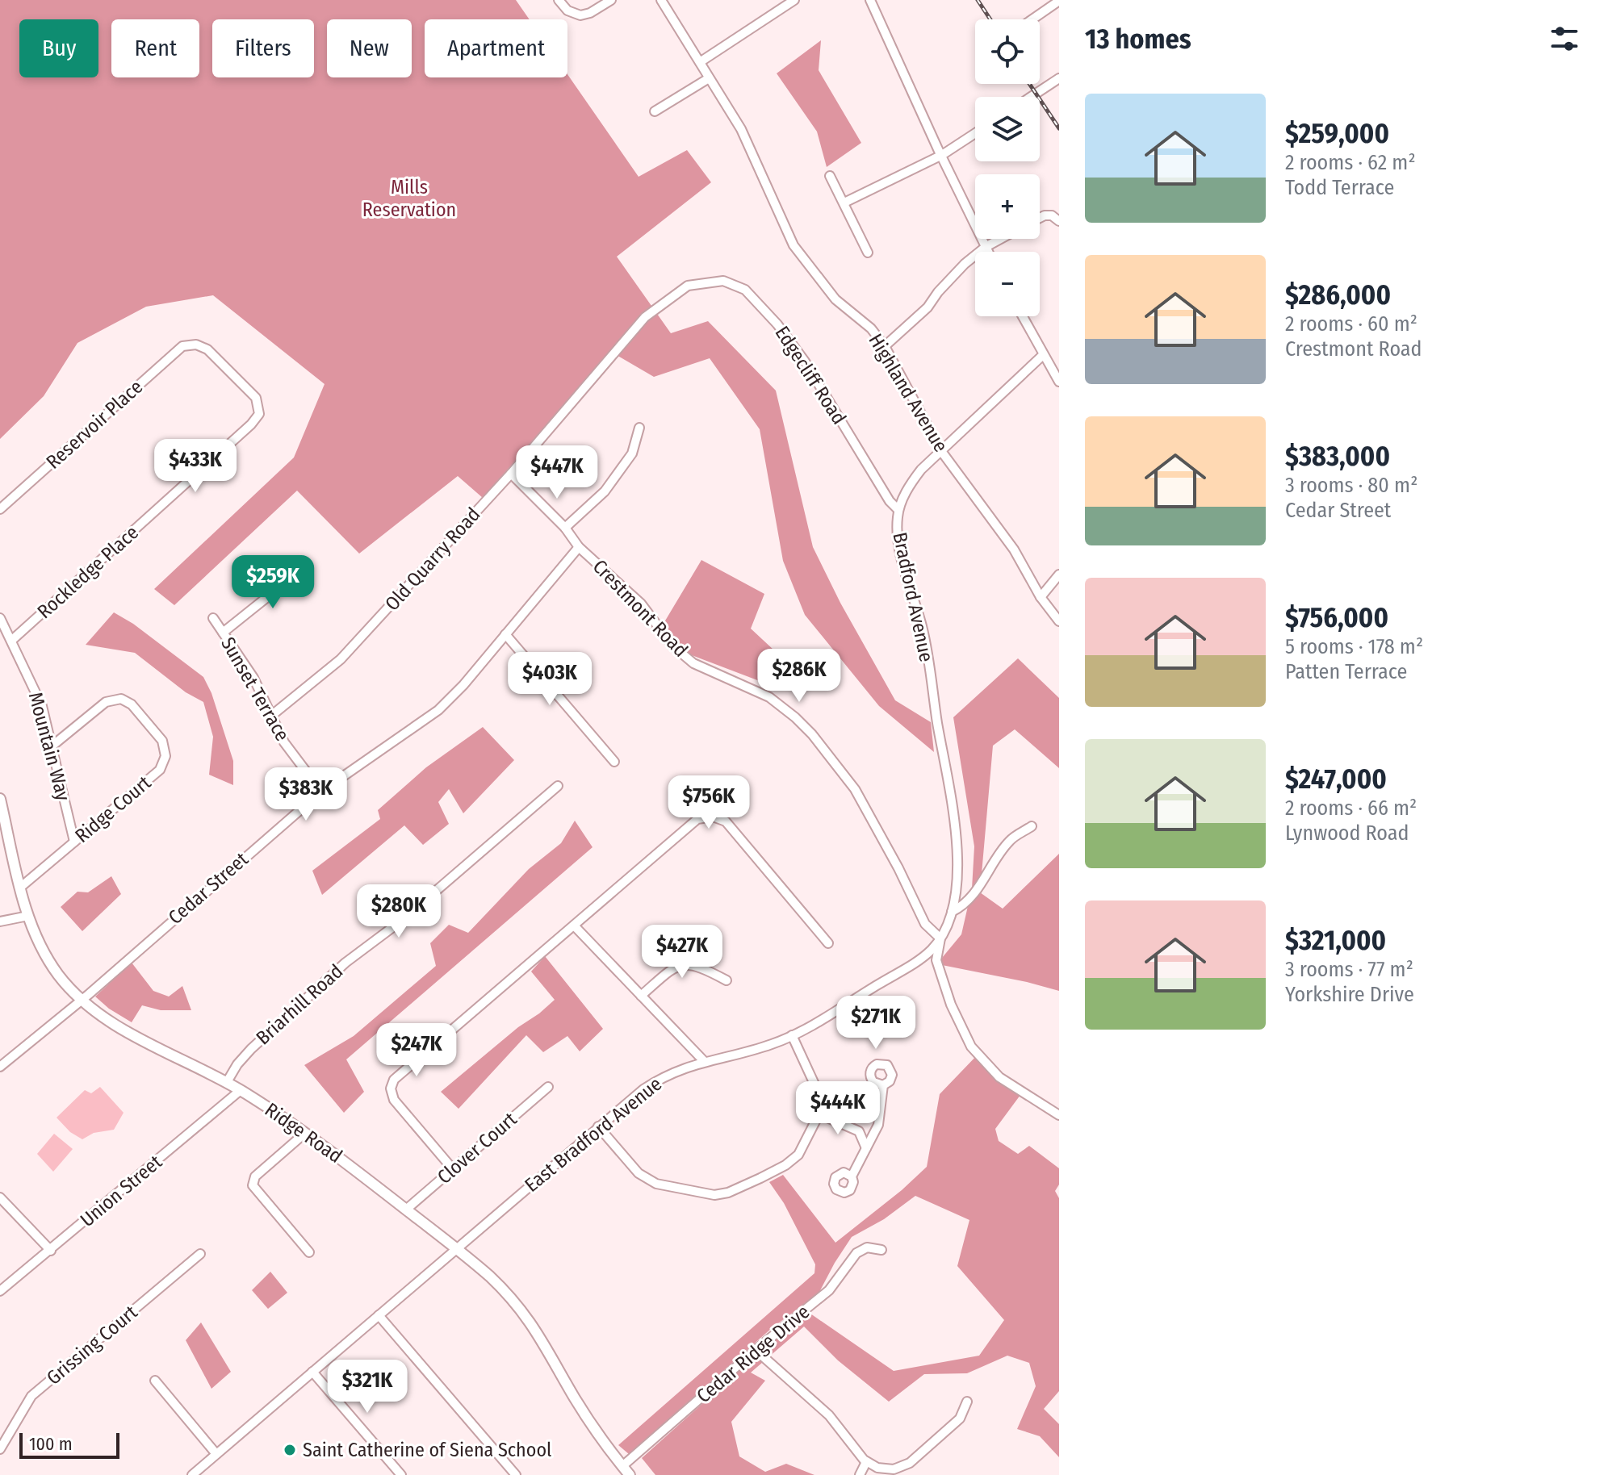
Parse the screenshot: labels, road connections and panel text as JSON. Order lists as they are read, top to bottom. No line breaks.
{"streets":{"main road":["Ridge Road"],"street":["Edgecliff Road","Highland Avenue","Reservoir Place","Old Quarry Road","Rockledge Place","Bradford Avenue","Crestmont Road","Sunset Terrace","Mountain Way","Ridge Court","Cedar Street","Briarhill Road","East Bradford Avenue","Clover Court","Union Street","Grissing Court","Cedar Ridge Drive"]},"crossings":[["Edgecliff Road","Old Quarry Road"],["Edgecliff Road","Bradford Avenue"],["Highland Avenue","Bradford Avenue"],["Reservoir Place","Rockledge Place"],["Old Quarry Road","Crestmont Road"],["Old Quarry Road","Sunset Terrace"],["Rockledge Place","Mountain Way"],["Bradford Avenue","East Bradford Avenue"],["Crestmont Road","Cedar Street"],["Crestmont Road","East Bradford Avenue"],["Sunset Terrace","Cedar Street"],["Mountain Way","Ridge Court"],["Ridge Court","Ridge Road"],["Cedar Street","Ridge Road"],["Briarhill Road","Ridge Road"],["Ridge Road","East Bradford Avenue"],["Ridge Road","Clover Court"],["Ridge Road","Union Street"],["Ridge Road","Cedar Ridge Drive"]],"parks":["Mills Reservation"],"places":["Saint Catherine of Siena School"],"scale_bar":"100 m","page":{"heading":"13 homes","map_buttons":["+","−"],"chip":["Buy","Rent","Filters","New","Apartment"],"list":[{"name":"$259,000","note":"2 rooms · 62 m² · Todd Terrace"},{"name":"$286,000","note":"2 rooms · 60 m² · Crestmont Road"},{"name":"$383,000","note":"3 rooms · 80 m² · Cedar Street"},{"name":"$756,000","note":"5 rooms · 178 m² · Patten Terrace"},{"name":"$247,000","note":"2 rooms · 66 m² · Lynwood Road"},{"name":"$321,000","note":"3 rooms · 77 m² · Yorkshire Drive"}],"price":["$433K","$447K","$259K","$286K","$403K","$383K","$756K","$280K","$427K","$271K","$247K","$444K","$321K"],"scale":"100 m"}}
